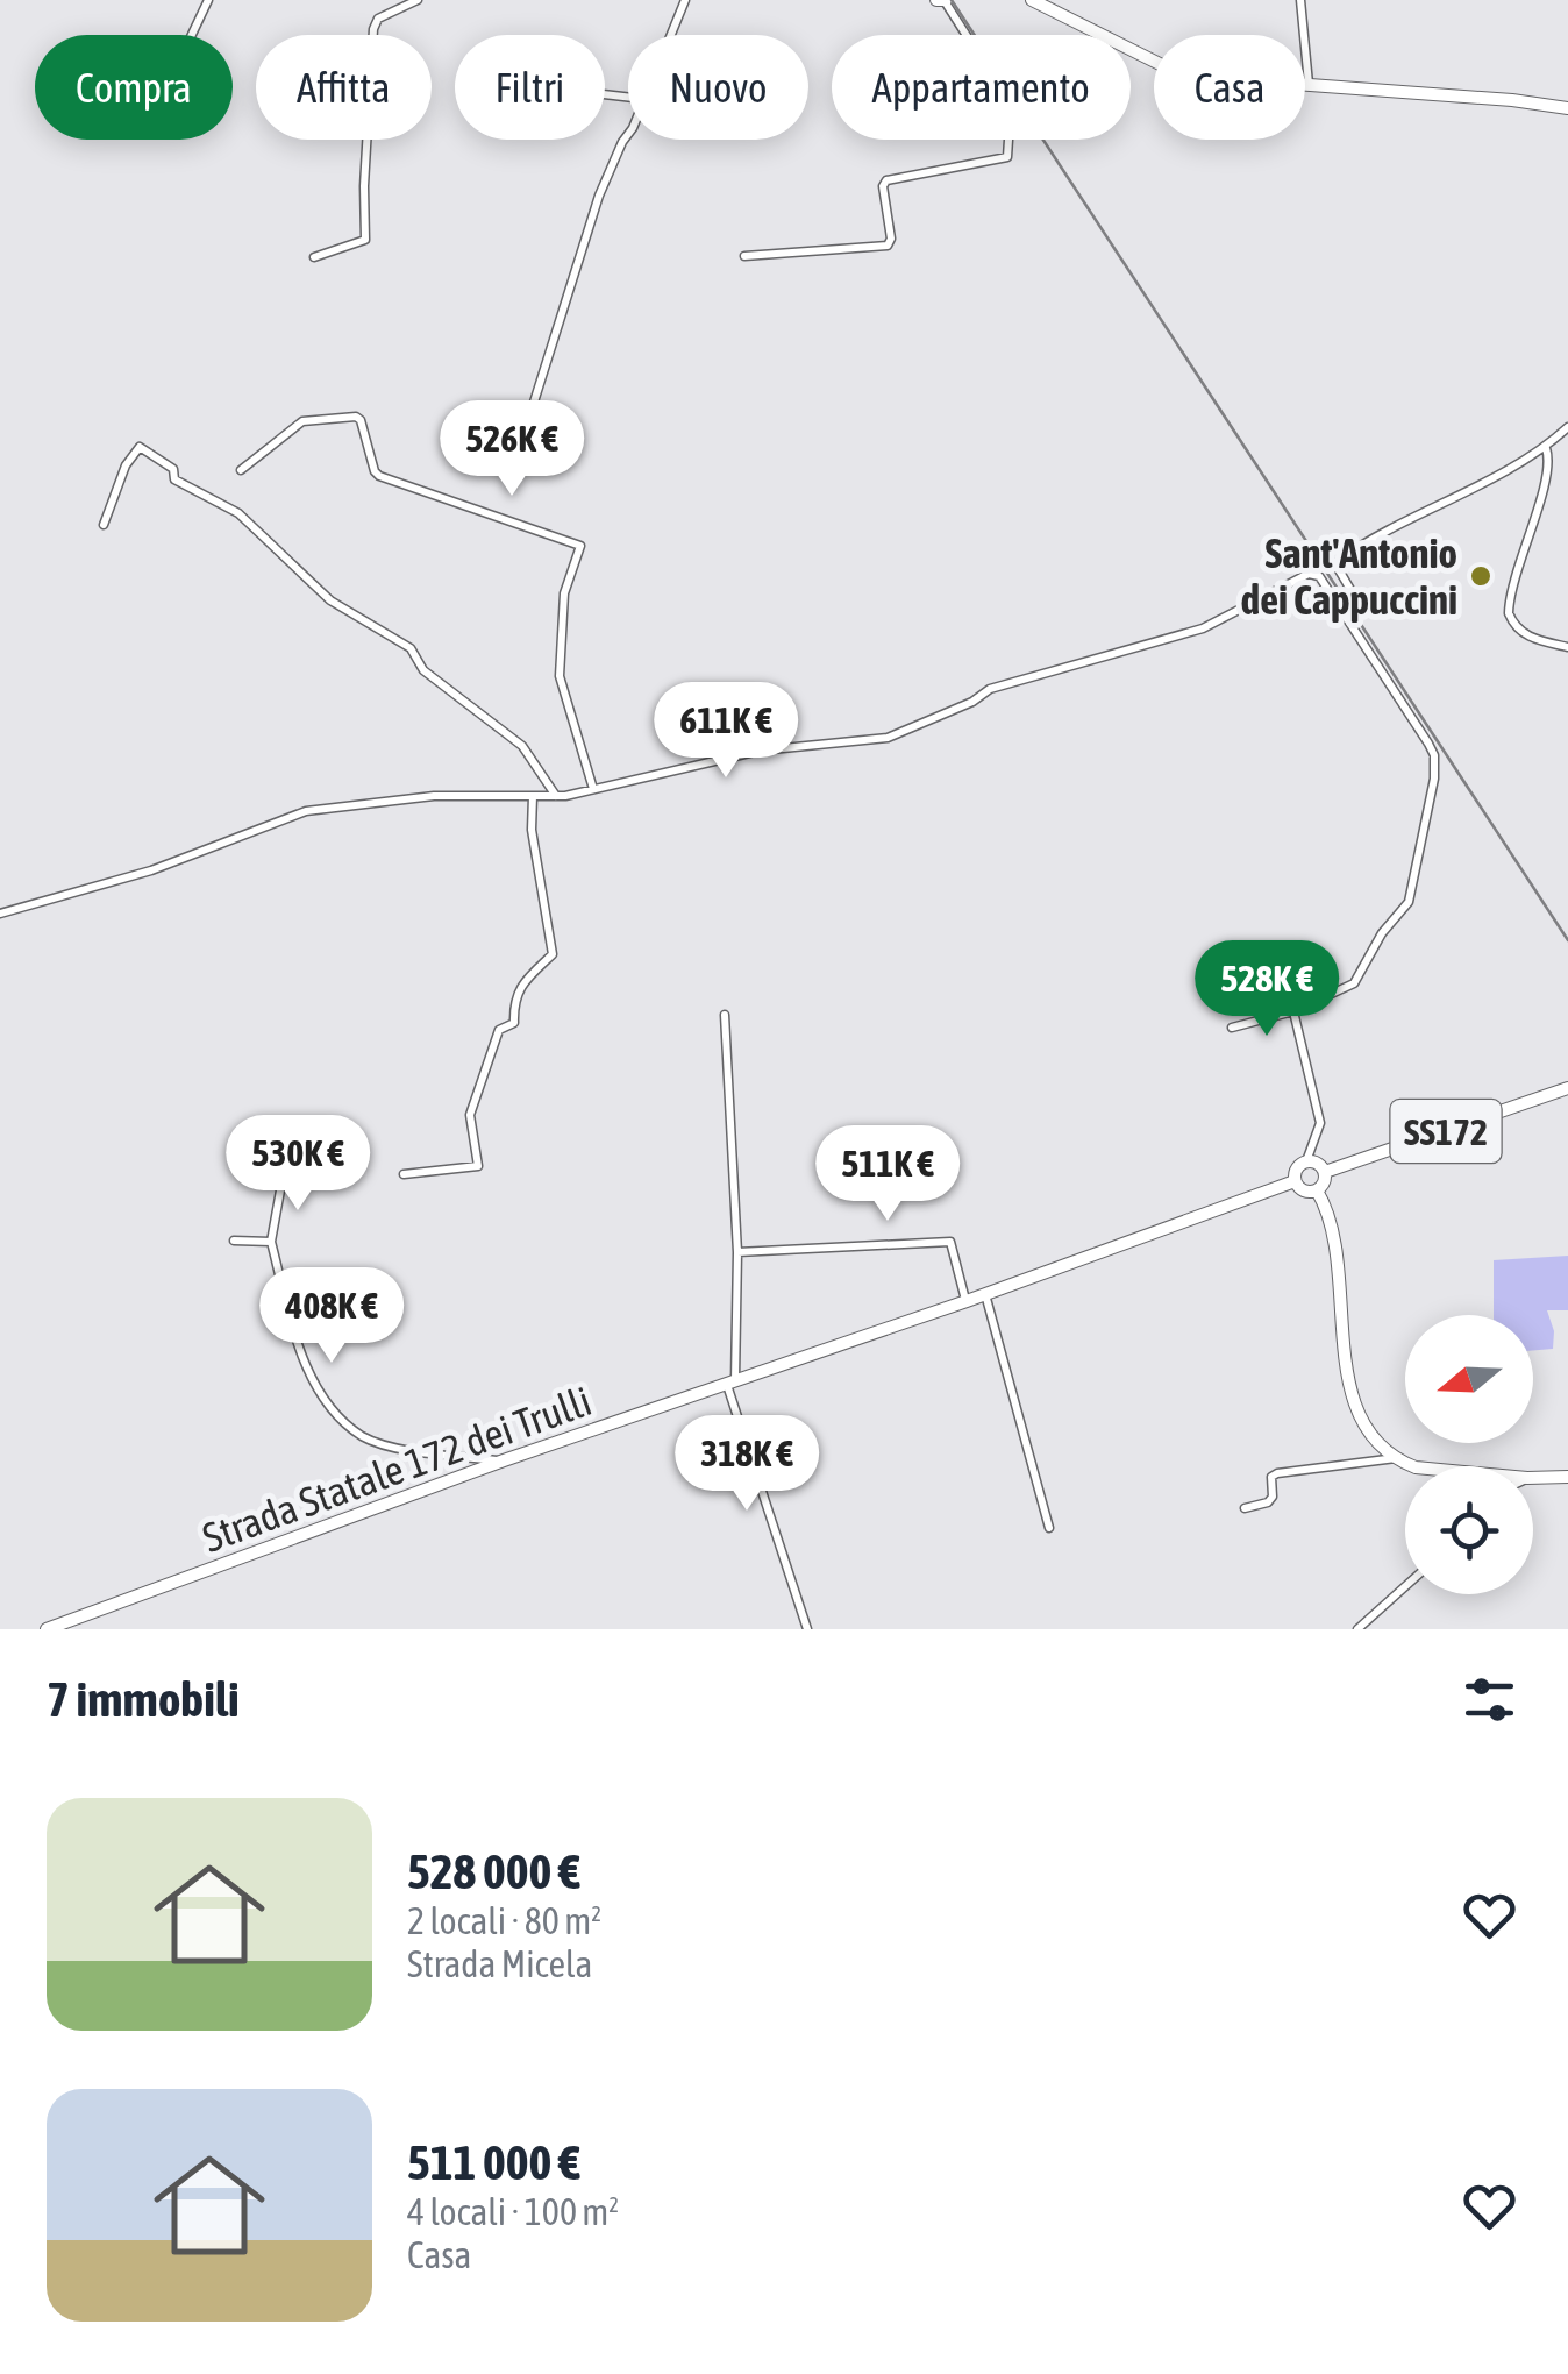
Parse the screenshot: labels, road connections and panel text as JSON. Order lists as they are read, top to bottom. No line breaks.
{"streets":{"main road":["SS172","Strada Statale 172 dei Trulli"]},"crossings":[["SS172","Strada Statale 172 dei Trulli"]],"places":["Sant'Antonio dei Cappuccini"],"north":"left","page":{"chip":["Compra","Affitta","Filtri","Nuovo","Appartamento","Casa"],"price":["526K €","611K €","528K €","530K €","511K €","408K €","318K €"],"heading":"7 immobili","list":[{"name":"528 000 €","note":"2 locali · 80 m² · Strada Micela"},{"name":"511 000 €","note":"4 locali · 100 m² · Casa"}]}}
